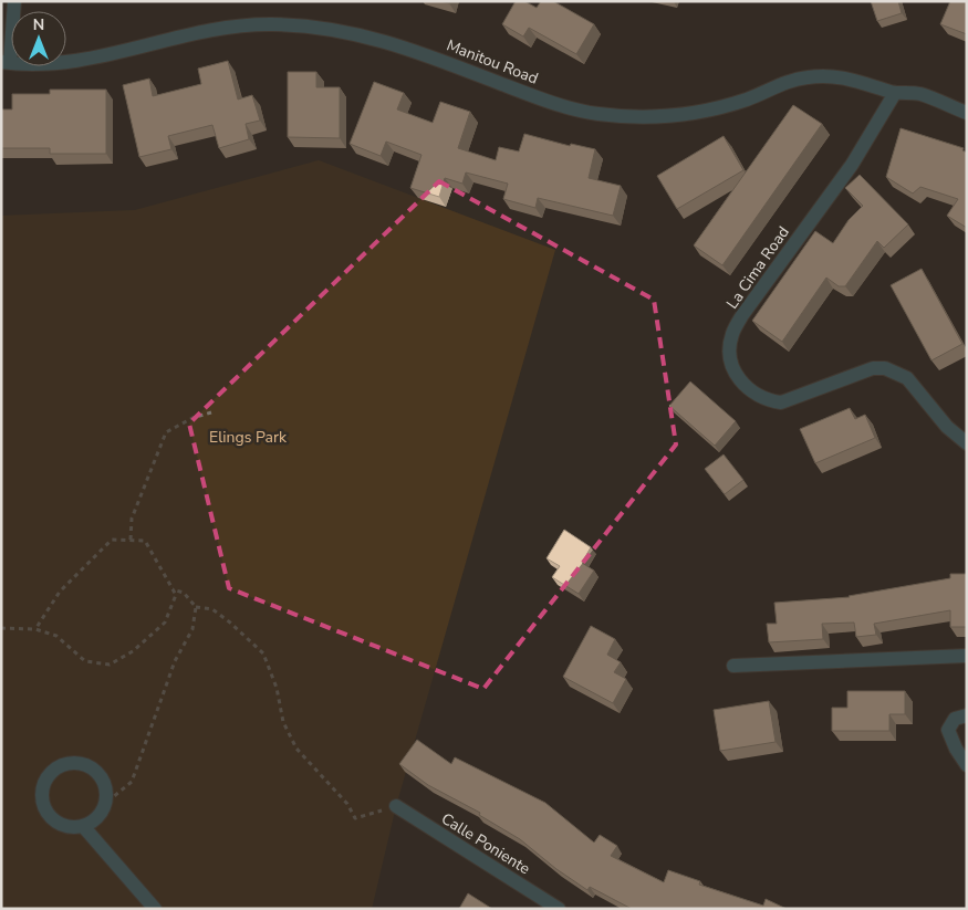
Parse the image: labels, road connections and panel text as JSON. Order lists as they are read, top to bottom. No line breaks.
{"streets":{"street":["Manitou Road","La Cima Road","Calle Poniente"]},"crossings":[["Manitou Road","La Cima Road"]],"parks":["Elings Park"],"north":"top"}
